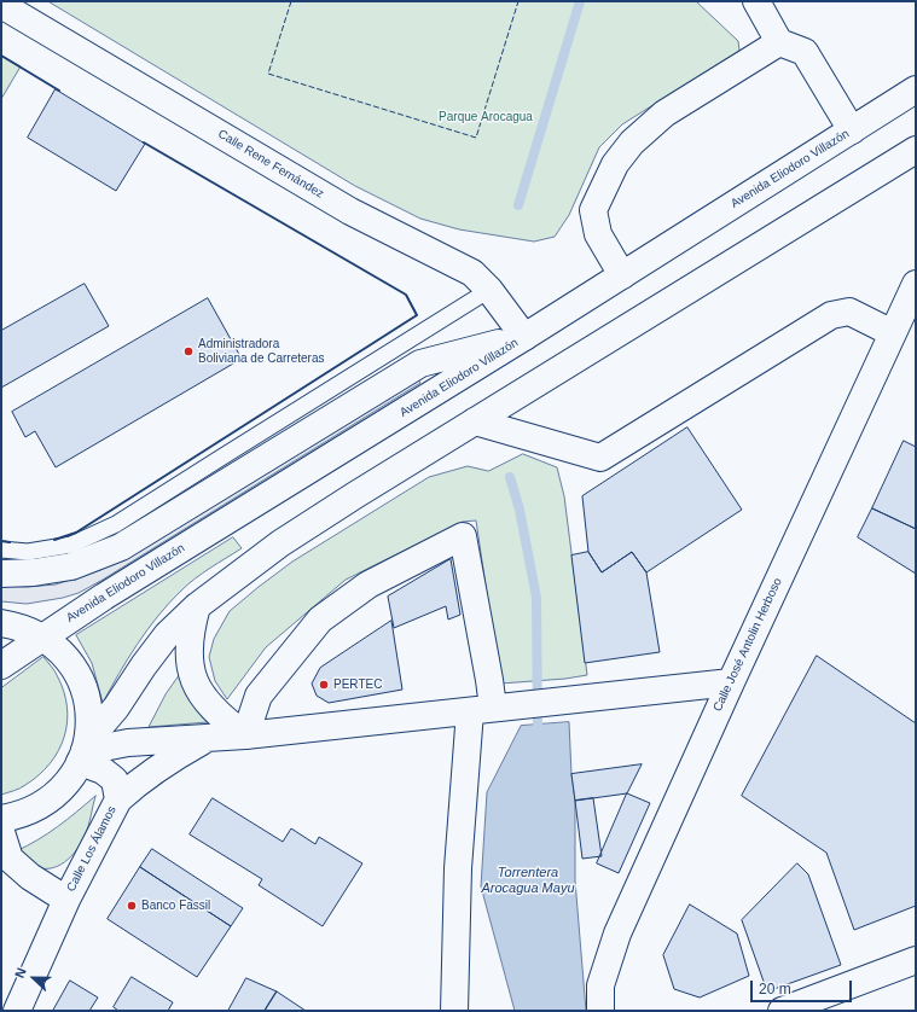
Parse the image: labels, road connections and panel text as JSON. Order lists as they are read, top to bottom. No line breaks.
{"streets":{"main road":["Calle Rene Fernández","Avenida Eliodoro Villazón","Calle José Antolin Herboso","Calle Los Álamos"]},"crossings":[["Calle Rene Fernández","Avenida Eliodoro Villazón"]],"water":["Torrentera Arocagua Mayu"],"parks":["Parque Arocagua"],"places":["Administradora Boliviana de Carreteras","PERTEC","Banco Fassil"],"scale_bar":"20 m","north":"left"}
